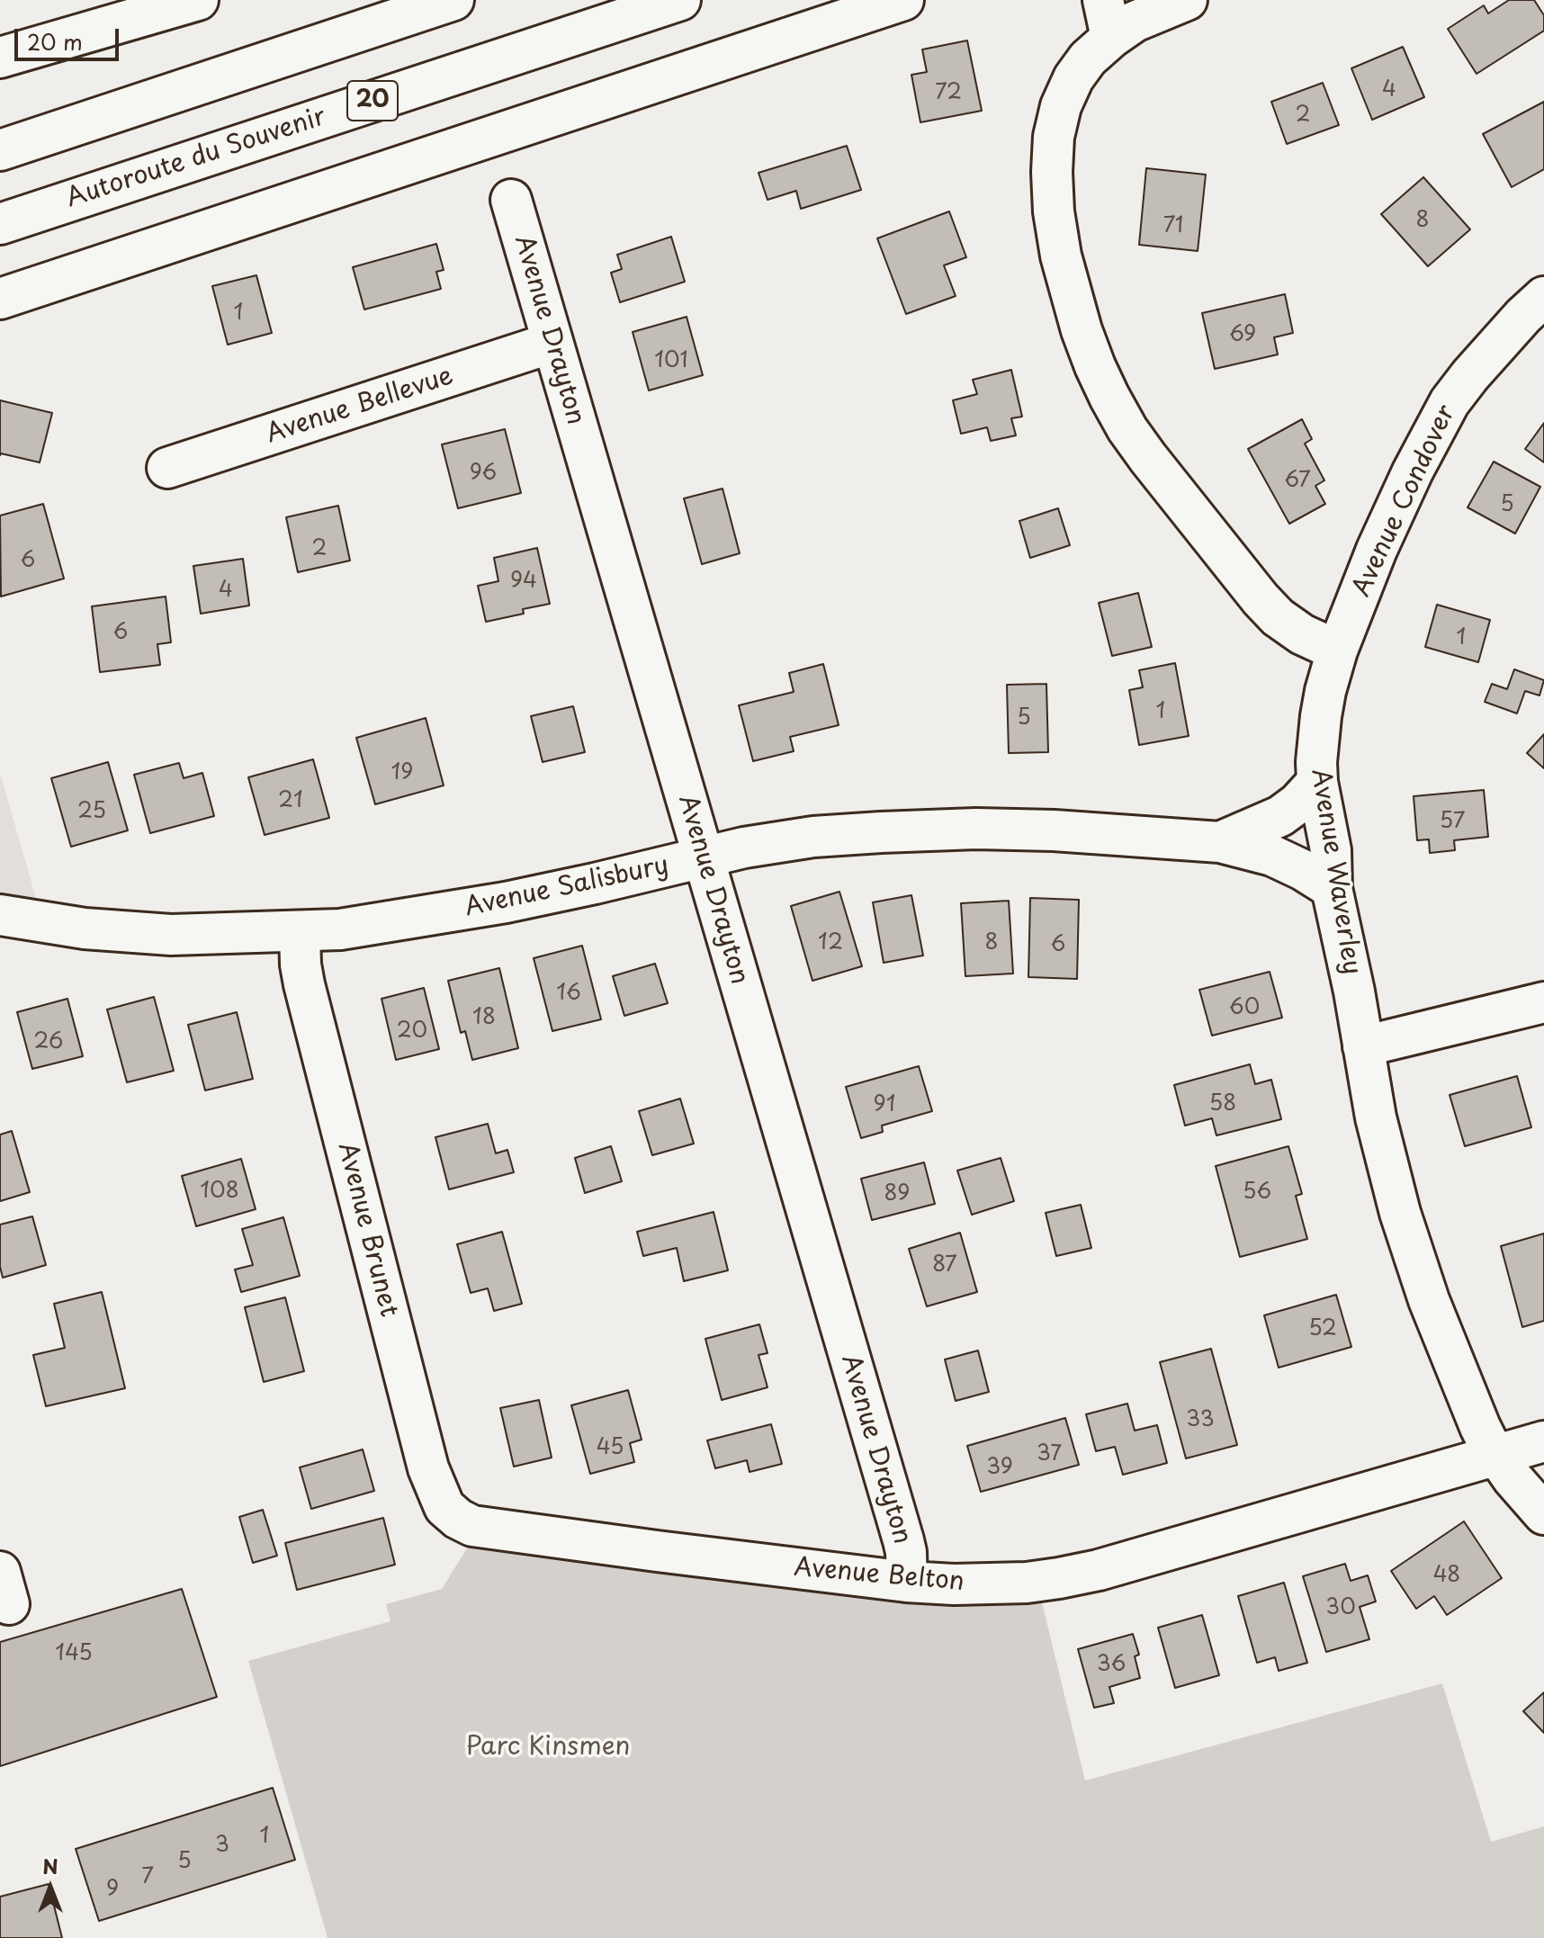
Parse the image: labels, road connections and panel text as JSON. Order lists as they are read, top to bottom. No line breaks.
{"streets":{"main road":["20","Autoroute du Souvenir","Avenue Drayton","Avenue Bellevue","Avenue Condover","Avenue Waverley","Avenue Salisbury","Avenue Brunet","Avenue Belton"]},"crossings":[["Avenue Drayton","Avenue Bellevue"],["Avenue Drayton","Avenue Salisbury"],["Avenue Drayton","Avenue Belton"],["Avenue Condover","Avenue Waverley"],["Avenue Waverley","Avenue Salisbury"],["Avenue Waverley","Avenue Belton"],["Avenue Salisbury","Avenue Brunet"],["Avenue Brunet","Avenue Belton"]],"parks":["Parc Kinsmen"],"house_numbers":["4","72","2","8","71","1","69","101","96","67","5","2","6","94","4","6","1","1","5","19","21","25","57","12","8","6","16","60","18","20","26","58","91","108","56","89","87","52","33","45","37","39","48","30","145","36","1","3","5","7","9"],"scale_bar":"20 m","north":"top"}
